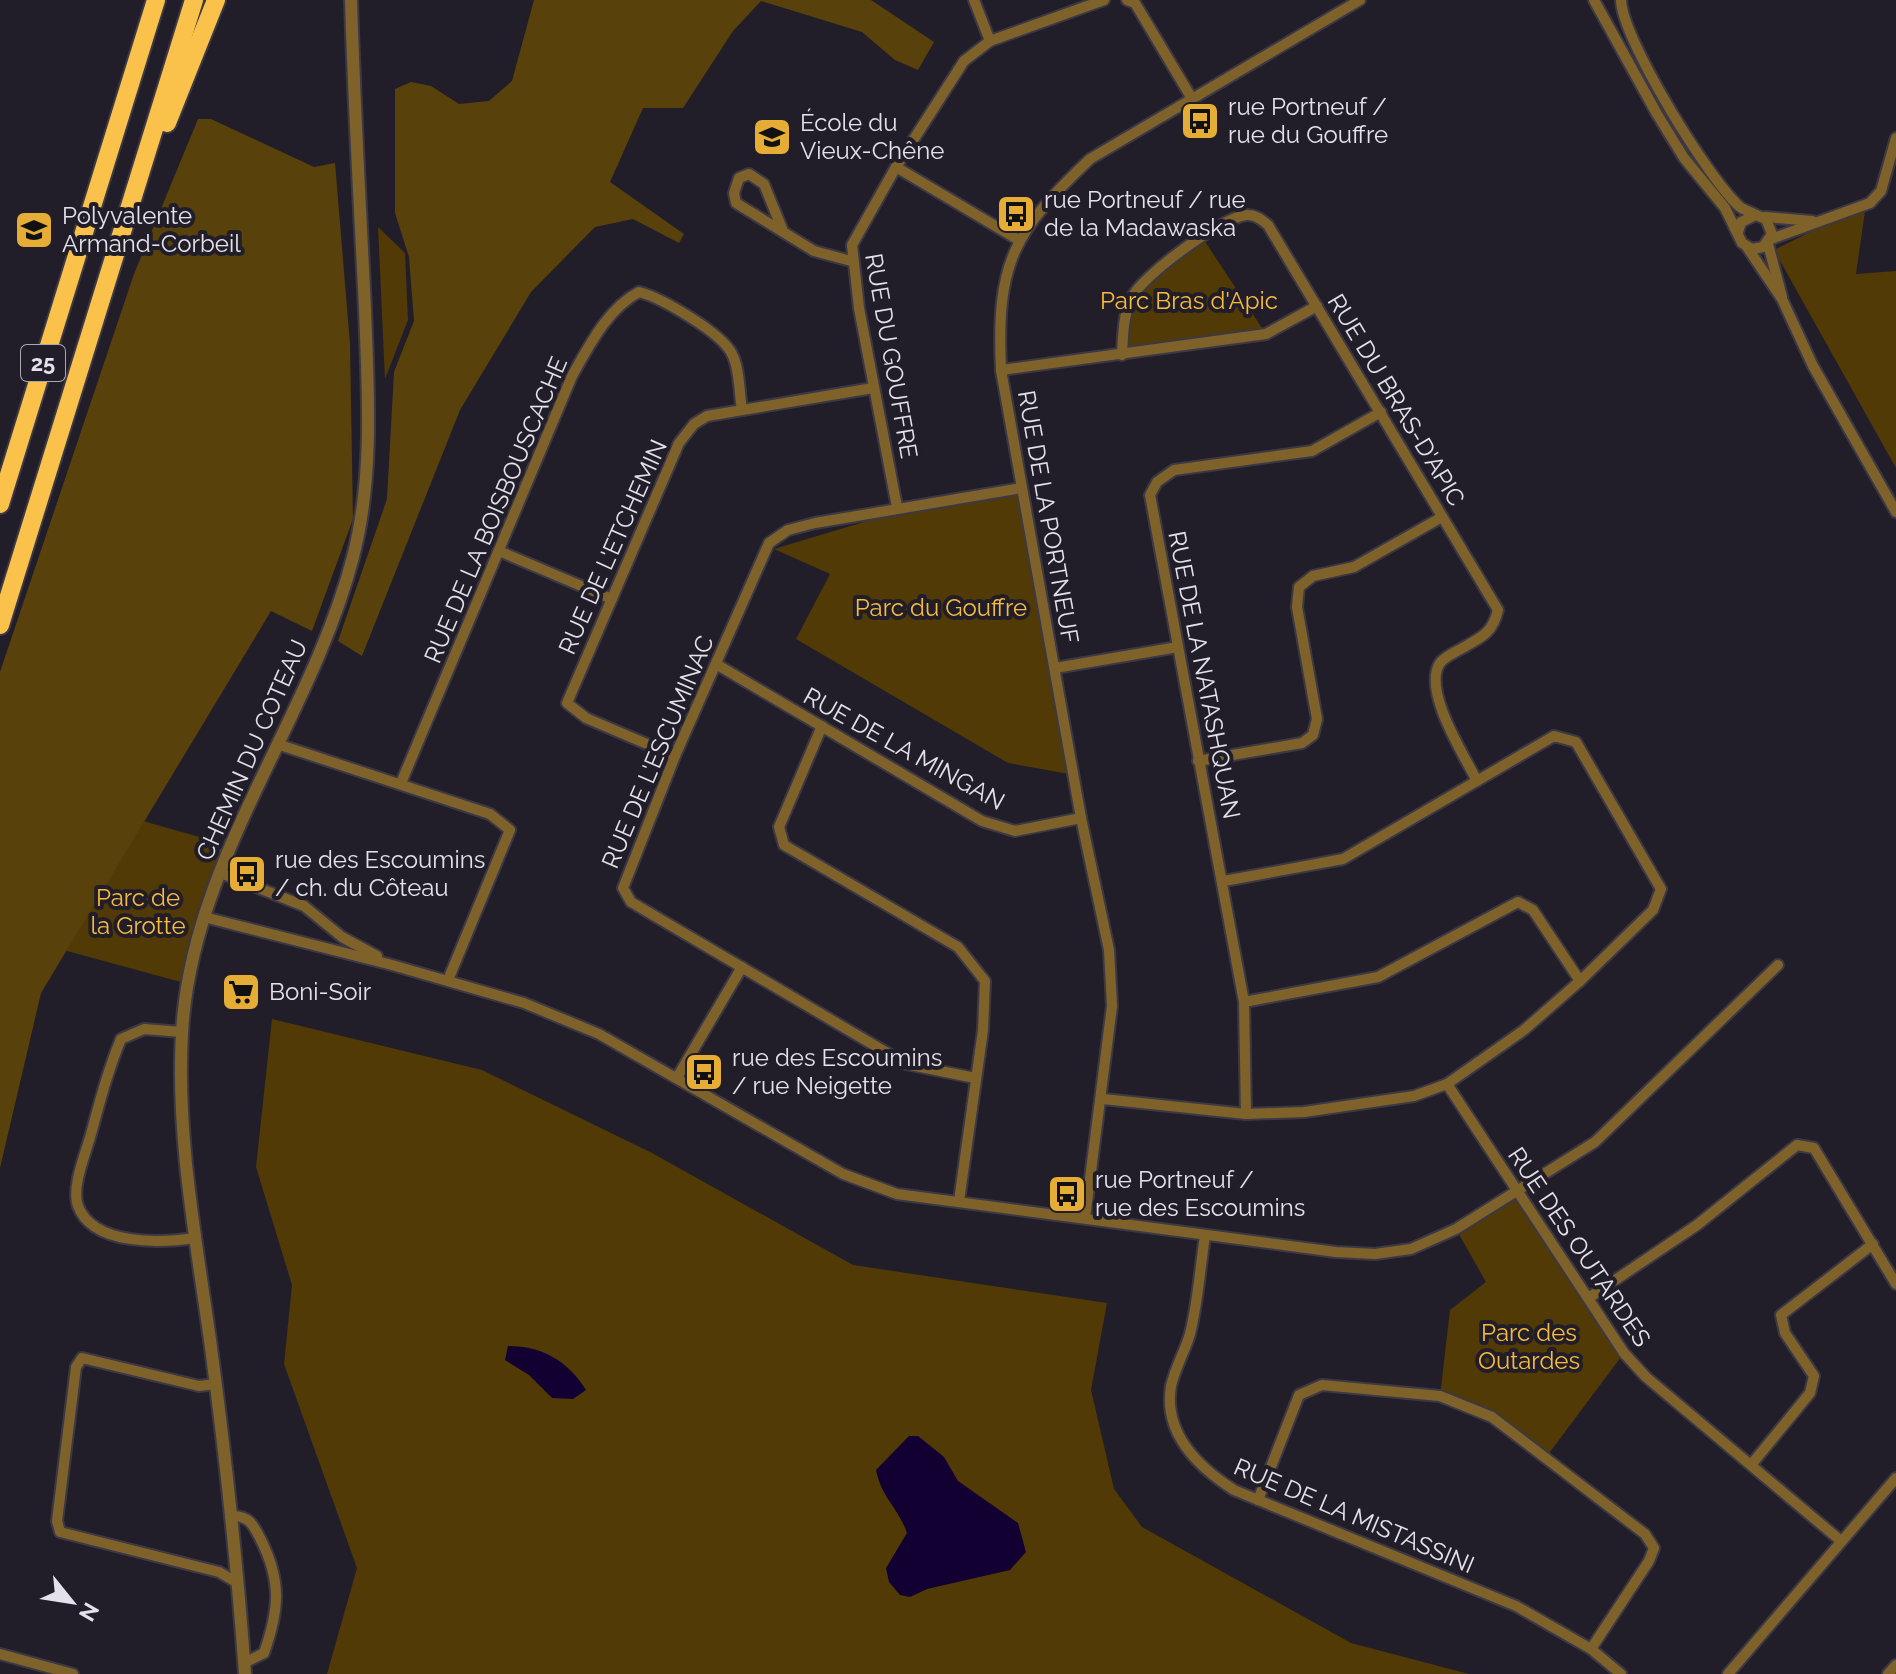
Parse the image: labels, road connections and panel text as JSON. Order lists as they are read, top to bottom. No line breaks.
{"streets":{"highway":["25"],"street":["RUE DU GOUFFRE","RUE DU BRAS-D'APIC","RUE DE LA BOISBOUSCACHE","RUE DE LA PORTNEUF","RUE DE L'ETCHEMIN","RUE DE LA NATASHQUAN","RUE DE LA MINGAN","CHEMIN DU COTEAU","RUE DE L'ESCUMINAC","RUE DES OUTARDES","RUE DE LA MISTASSINI"]},"crossings":[["RUE DU GOUFFRE","RUE DE L'ETCHEMIN"],["RUE DU GOUFFRE","RUE DE L'ESCUMINAC"],["RUE DU BRAS-D'APIC","RUE DE LA NATASHQUAN"],["RUE DE LA BOISBOUSCACHE","RUE DE L'ETCHEMIN"],["RUE DE LA PORTNEUF","RUE DE LA MINGAN"],["RUE DE LA PORTNEUF","RUE DE L'ESCUMINAC"],["RUE DE L'ETCHEMIN","RUE DE L'ESCUMINAC"],["RUE DE LA MINGAN","RUE DE L'ESCUMINAC"]],"parks":["Parc Bras d'Apic","Parc du Gouffre","Parc de la Grotte","Parc des Outardes"],"places":{"bus stop":["rue Portneuf / rue du Gouffre","rue Portneuf / rue de la Madawaska","rue des Escoumins / ch. du Côteau","rue des Escoumins / rue Neigette","rue Portneuf / rue des Escoumins"],"school or university":["École du Vieux-Chêne","Polyvalente Armand-Corbeil"],"supermarket":["Boni-Soir"]},"north":"bottom right"}
